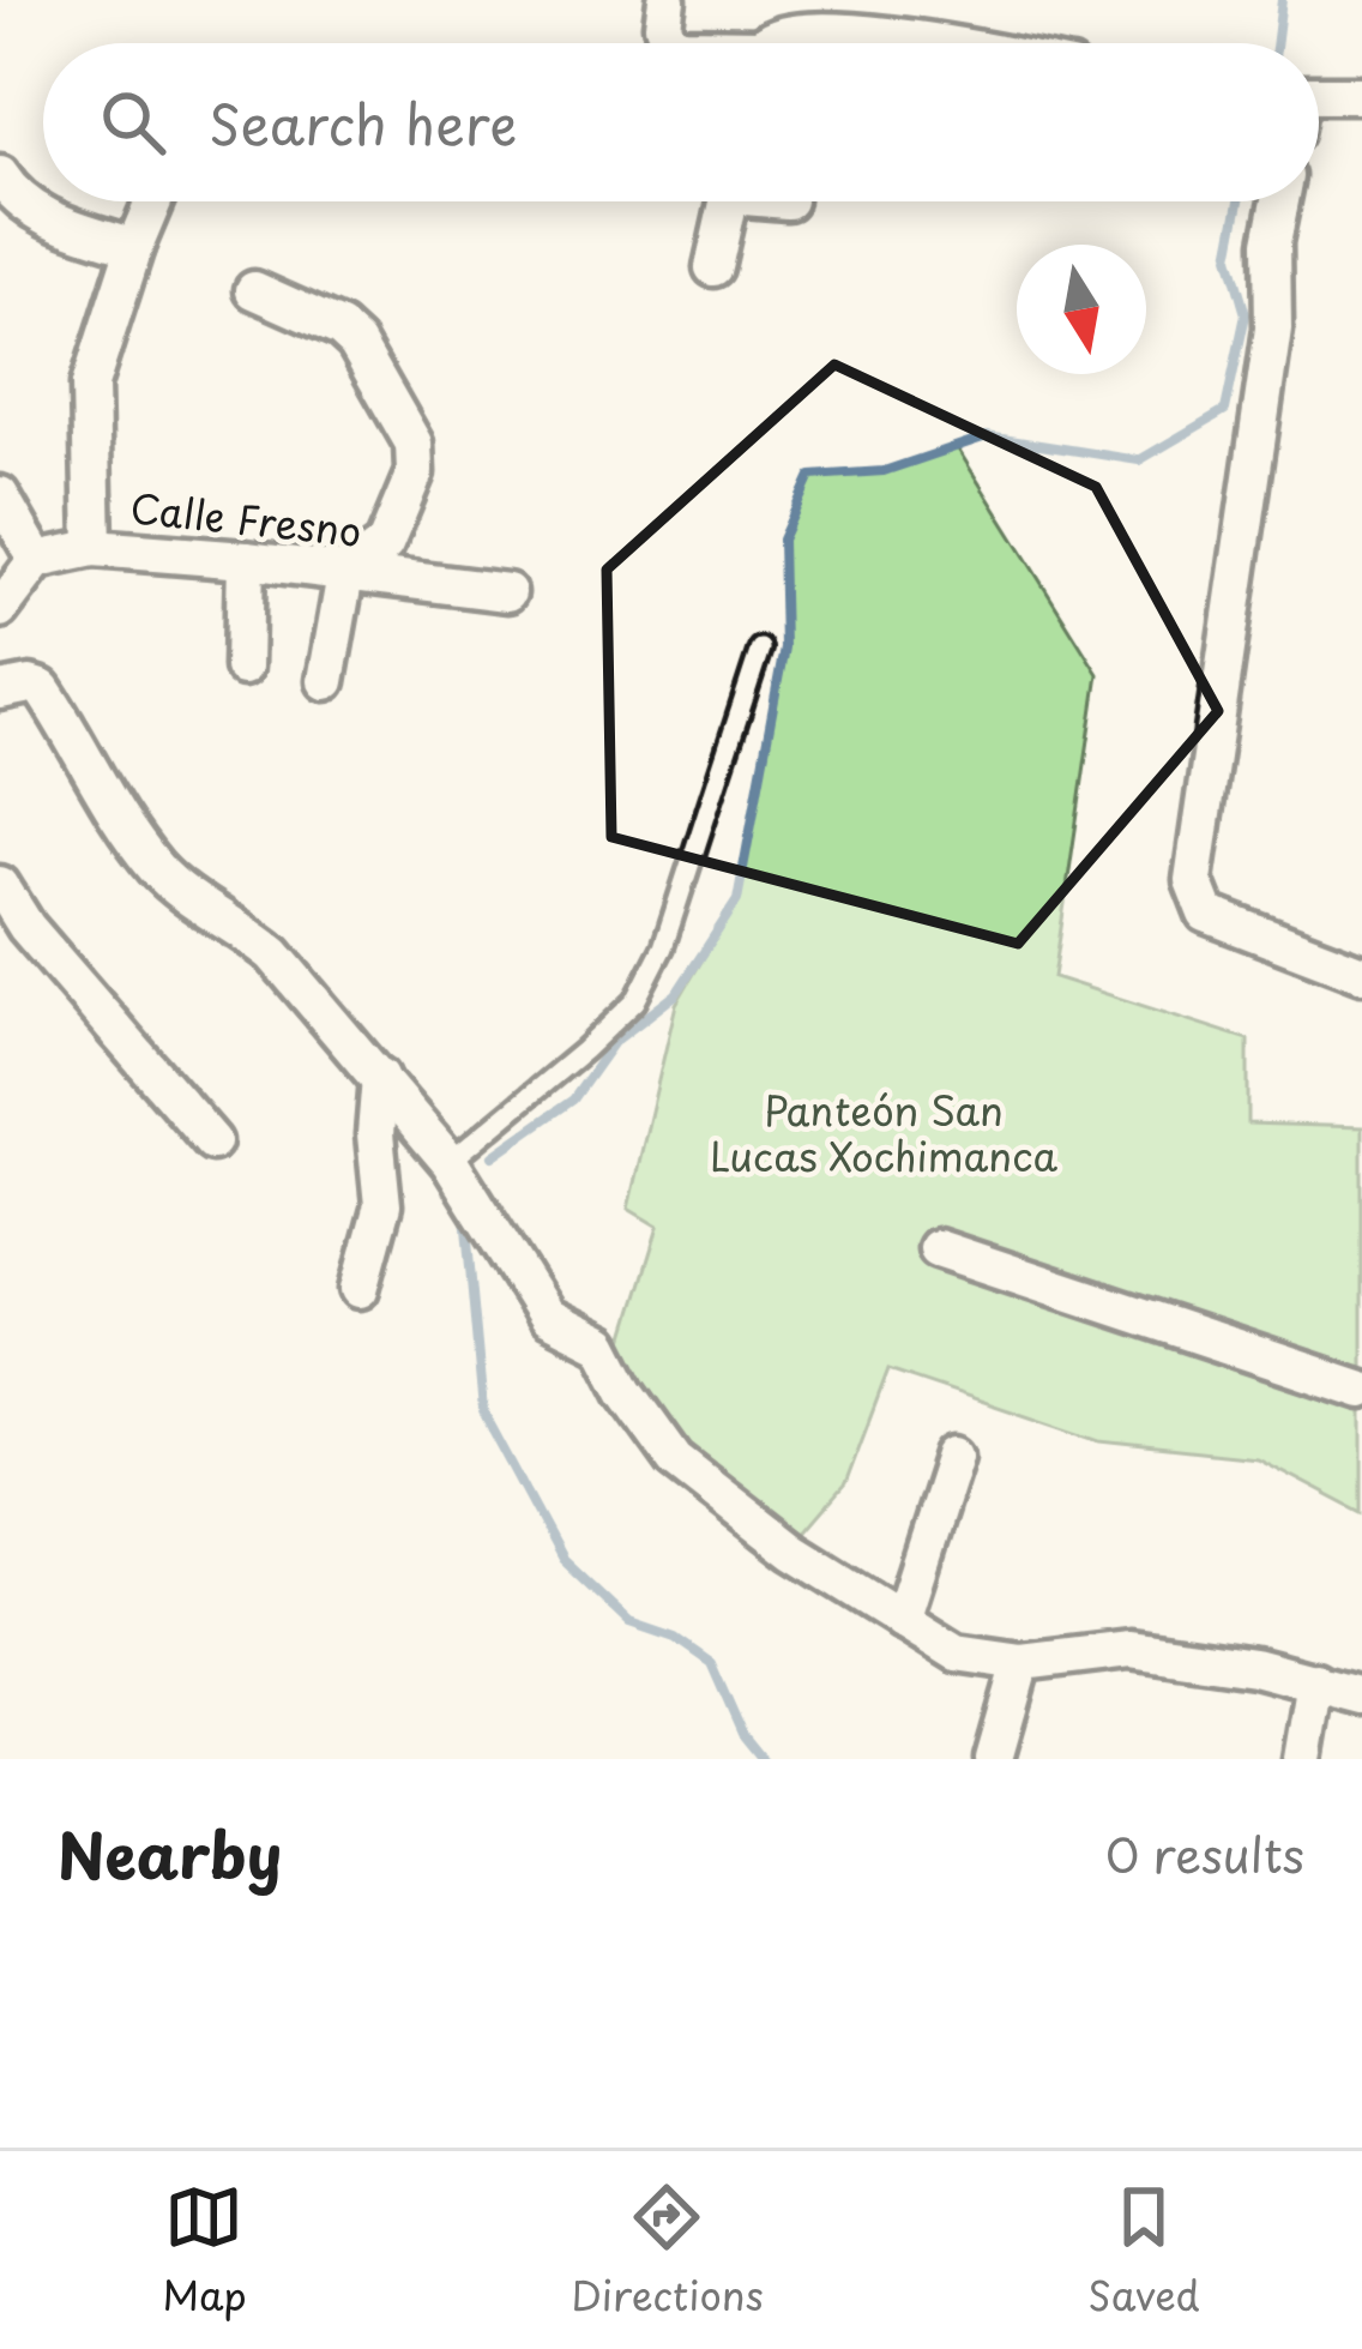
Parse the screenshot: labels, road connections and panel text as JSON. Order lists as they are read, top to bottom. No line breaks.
{"streets":{"street":["Calle Fresno"]},"parks":["Panteón San Lucas Xochimanca"],"north":"bottom","page":{"search":"Search here","heading":["Nearby","0 results"],"nav":["Map","Directions","Saved"]}}
